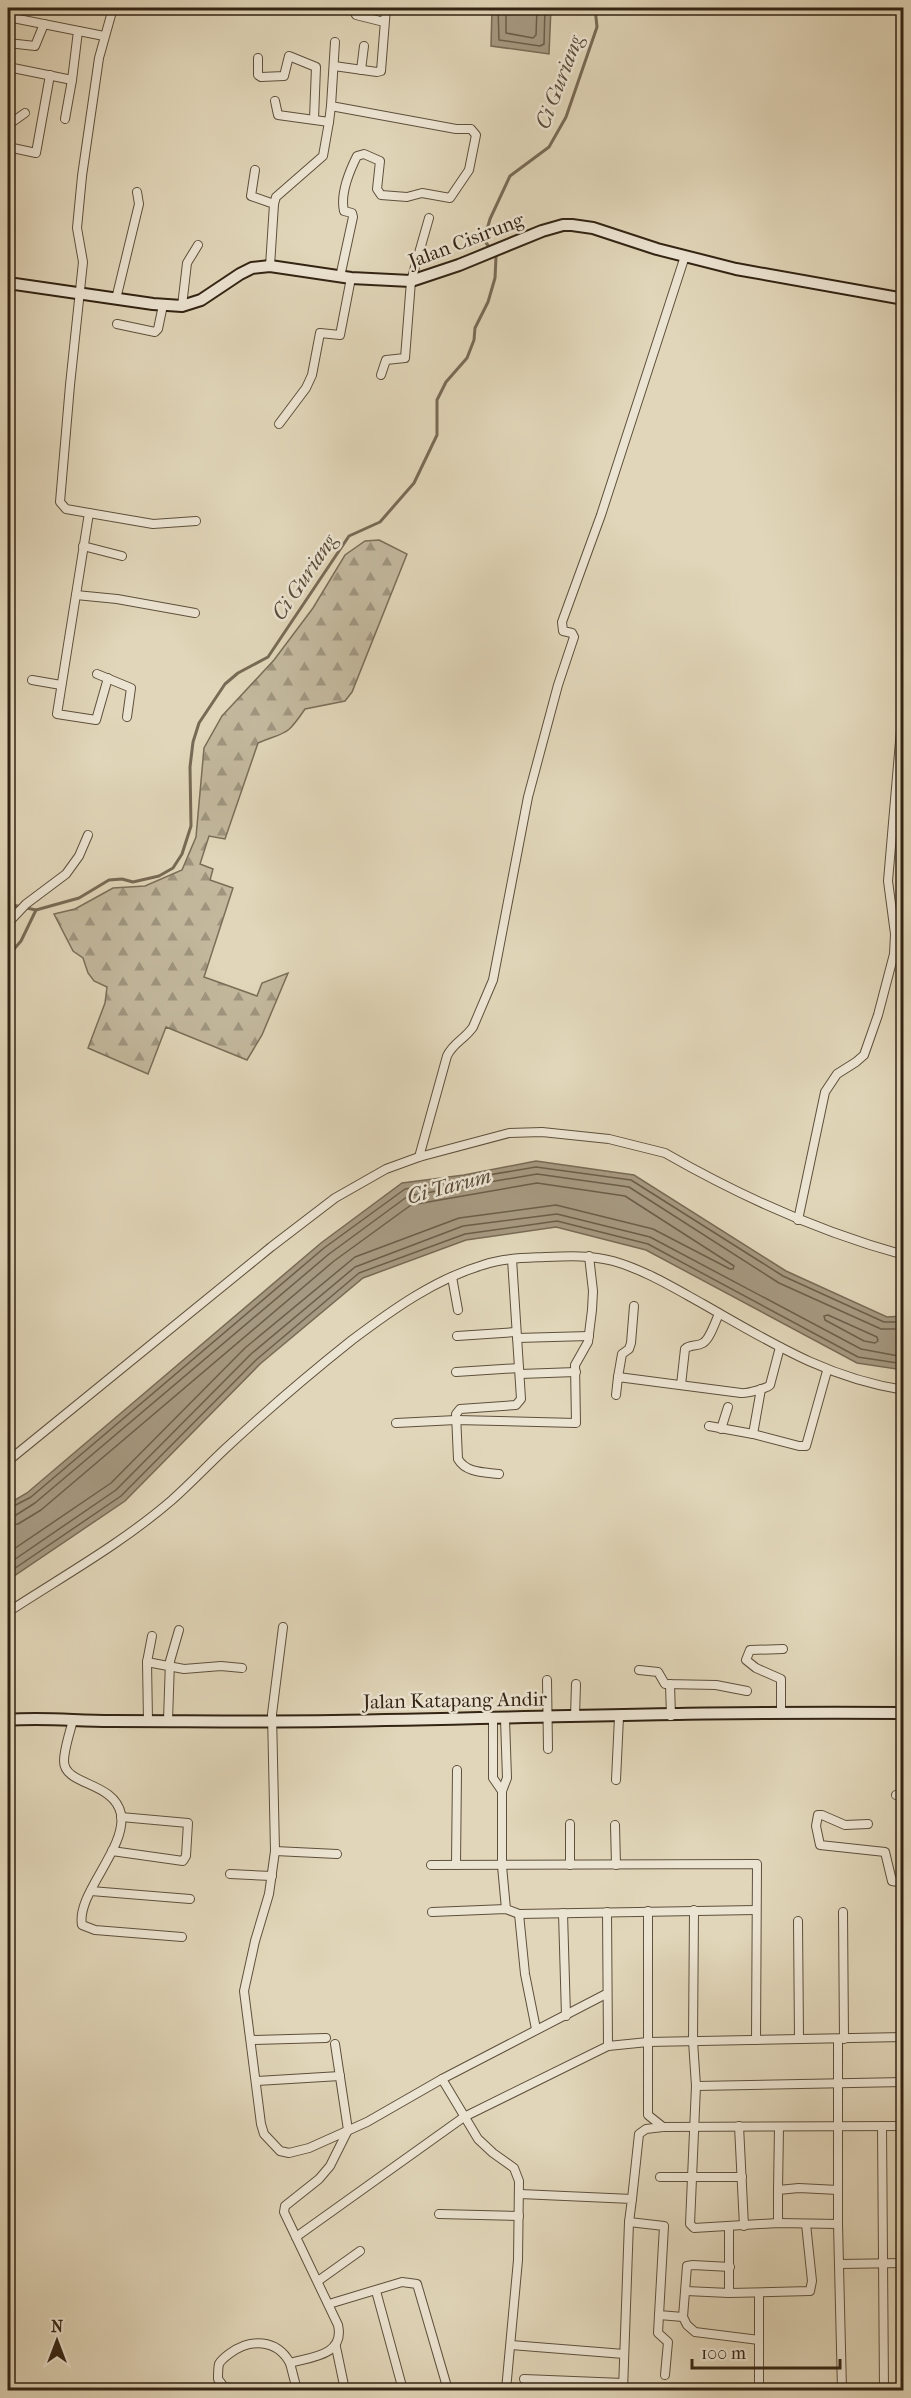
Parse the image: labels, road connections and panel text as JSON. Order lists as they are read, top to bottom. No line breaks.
{"streets":{"main road":["Jalan Cisirung","Jalan Katapang Andir"]},"water":["Ci Guriang","Ci Tarum"],"scale_bar":"100 m","north":"top"}
